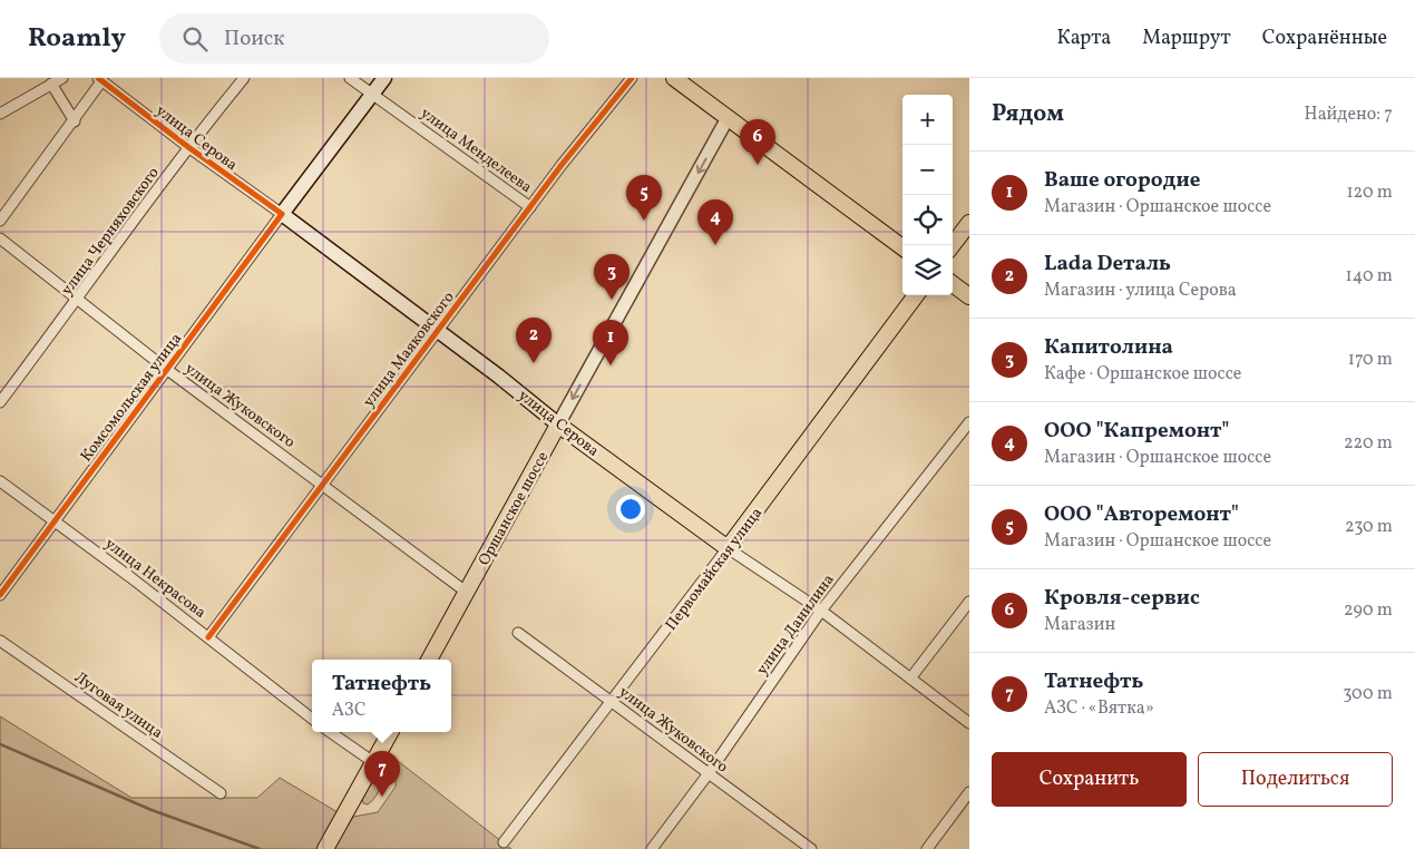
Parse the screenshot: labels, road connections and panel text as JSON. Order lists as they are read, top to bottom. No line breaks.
{"streets":{"main road":["улица Серова","Комсомольская улица","Оршанское шоссе","Первомайская улица"],"street":["улица Менделеева","улица Черняховского","улица Маяковского","улица Жуковского","улица Некрасова","улица Данилина","Луговая улица"]},"crossings":[["улица Серова","улица Черняховского"],["улица Серова","улица Маяковского"],["улица Серова","Комсомольская улица"],["улица Серова","Оршанское шоссе"],["улица Серова","Первомайская улица"],["улица Серова","улица Данилина"],["улица Менделеева","улица Маяковского"],["улица Менделеева","Комсомольская улица"],["улица Черняховского","улица Жуковского"],["улица Маяковского","улица Жуковского"],["улица Маяковского","улица Некрасова"],["Комсомольская улица","улица Жуковского"],["Комсомольская улица","улица Некрасова"],["улица Жуковского","Оршанское шоссе"],["улица Жуковского","Первомайская улица"],["улица Жуковского","улица Данилина"]],"one_way":["Оршанское шоссе"],"page":{"header":"Roamly","search":"Поиск","nav":["Карта","Маршрут","Сохранённые"],"heading":["Рядом","Найдено: 7"],"map_buttons":["+","−"],"pins":["6","5","4","3","2","1","7"],"list":[{"mark":"1","name":"Ваше огородие","note":"Магазин · Оршанское шоссе","value":"120 m"},{"mark":"2","name":"Lada Dеталь","note":"Магазин · улица Серова","value":"140 m"},{"mark":"3","name":"Капитолина","note":"Кафе · Оршанское шоссе","value":"170 m"},{"mark":"4","name":"ООО \"Капремонт\"","note":"Магазин · Оршанское шоссе","value":"220 m"},{"mark":"5","name":"ООО \"Авторемонт\"","note":"Магазин · Оршанское шоссе","value":"230 m"},{"mark":"6","name":"Кровля-сервис","note":"Магазин","value":"290 m"},{"mark":"7","name":"Татнефть","note":"АЗС · «Вятка»","value":"300 m"}],"popup":["Татнефть","АЗС"],"buttons":["Сохранить","Поделиться"]}}
